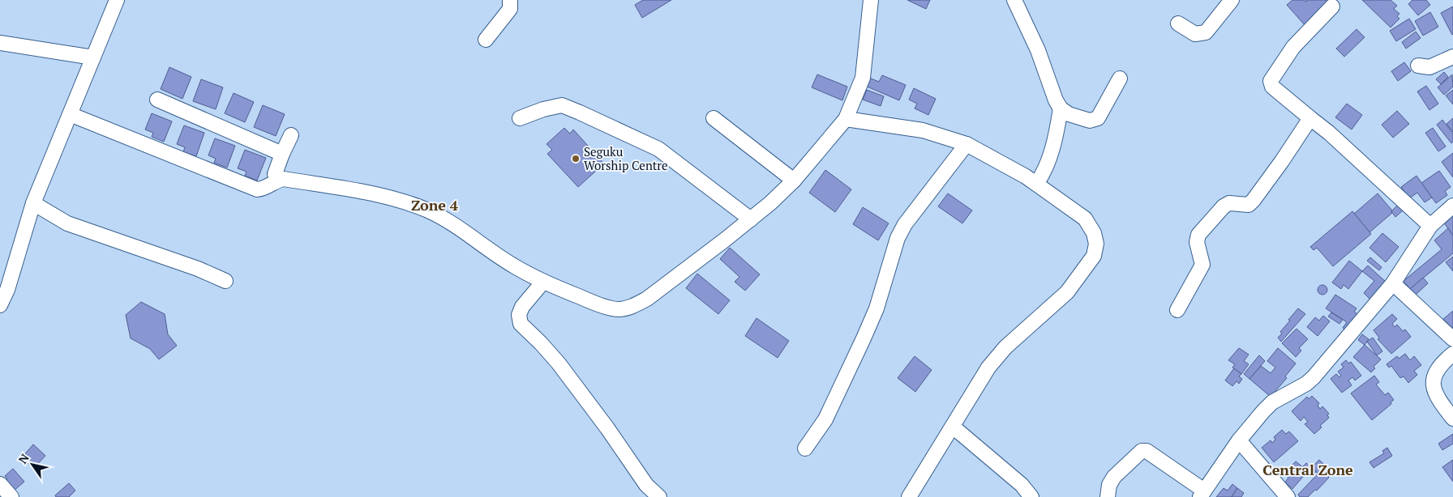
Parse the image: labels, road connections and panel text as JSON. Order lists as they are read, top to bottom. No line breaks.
{"districts":["Zone 4","Central Zone"],"places":["Seguku Worship Centre"],"north":"top left"}
